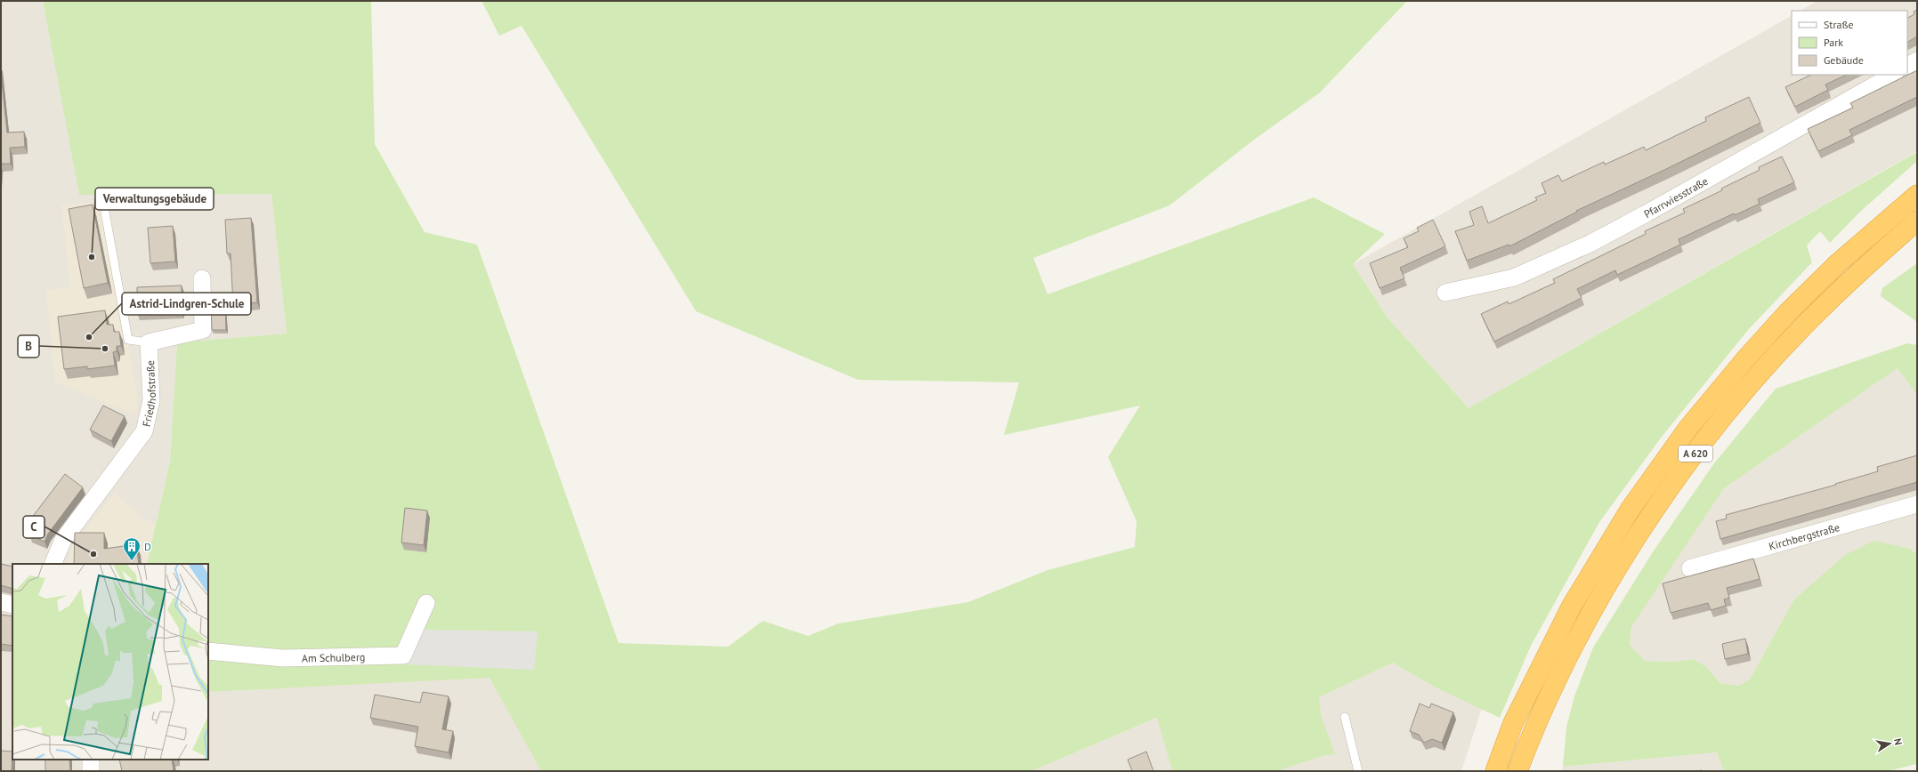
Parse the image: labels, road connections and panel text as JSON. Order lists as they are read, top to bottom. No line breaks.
{"streets":{"highway":["A 620"],"street":["Pfarrwiesstraße","Friedhofstraße","Kirchbergstraße","Am Schulberg"]},"places":{"other":["Verwaltungsgebäude","Astrid-Lindgren-Schule","B","C"],"building":["D"]},"legend":["Straße","Park","Gebäude"],"north":"right"}
